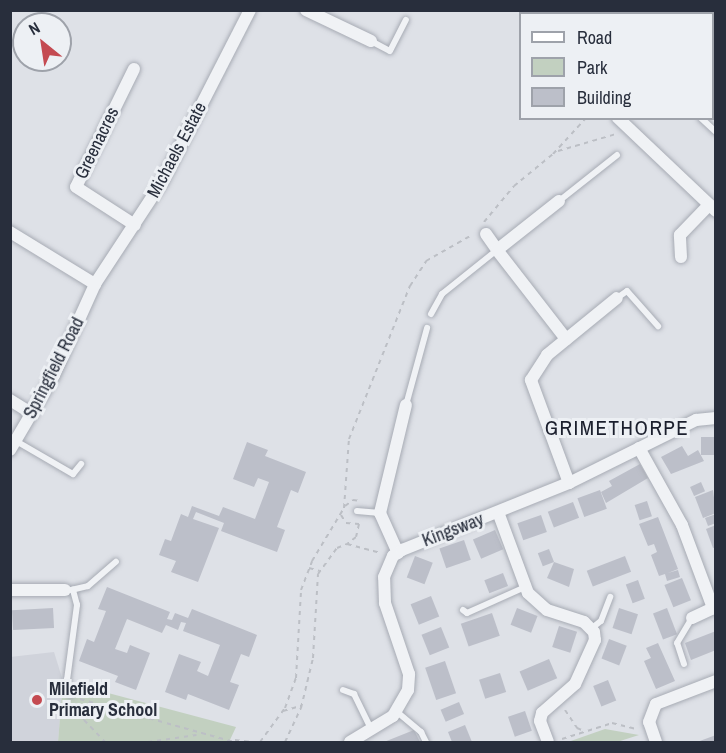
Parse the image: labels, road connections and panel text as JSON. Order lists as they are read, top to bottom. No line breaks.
{"streets":{"street":["Greenacres","Michaels Estate","Springfield Road","Kingsway"]},"crossings":[["Greenacres","Michaels Estate"],["Michaels Estate","Springfield Road"]],"districts":["GRIMETHORPE"],"places":["Milefield Primary School"],"legend":["Road","Park","Building"],"north":"top left"}
